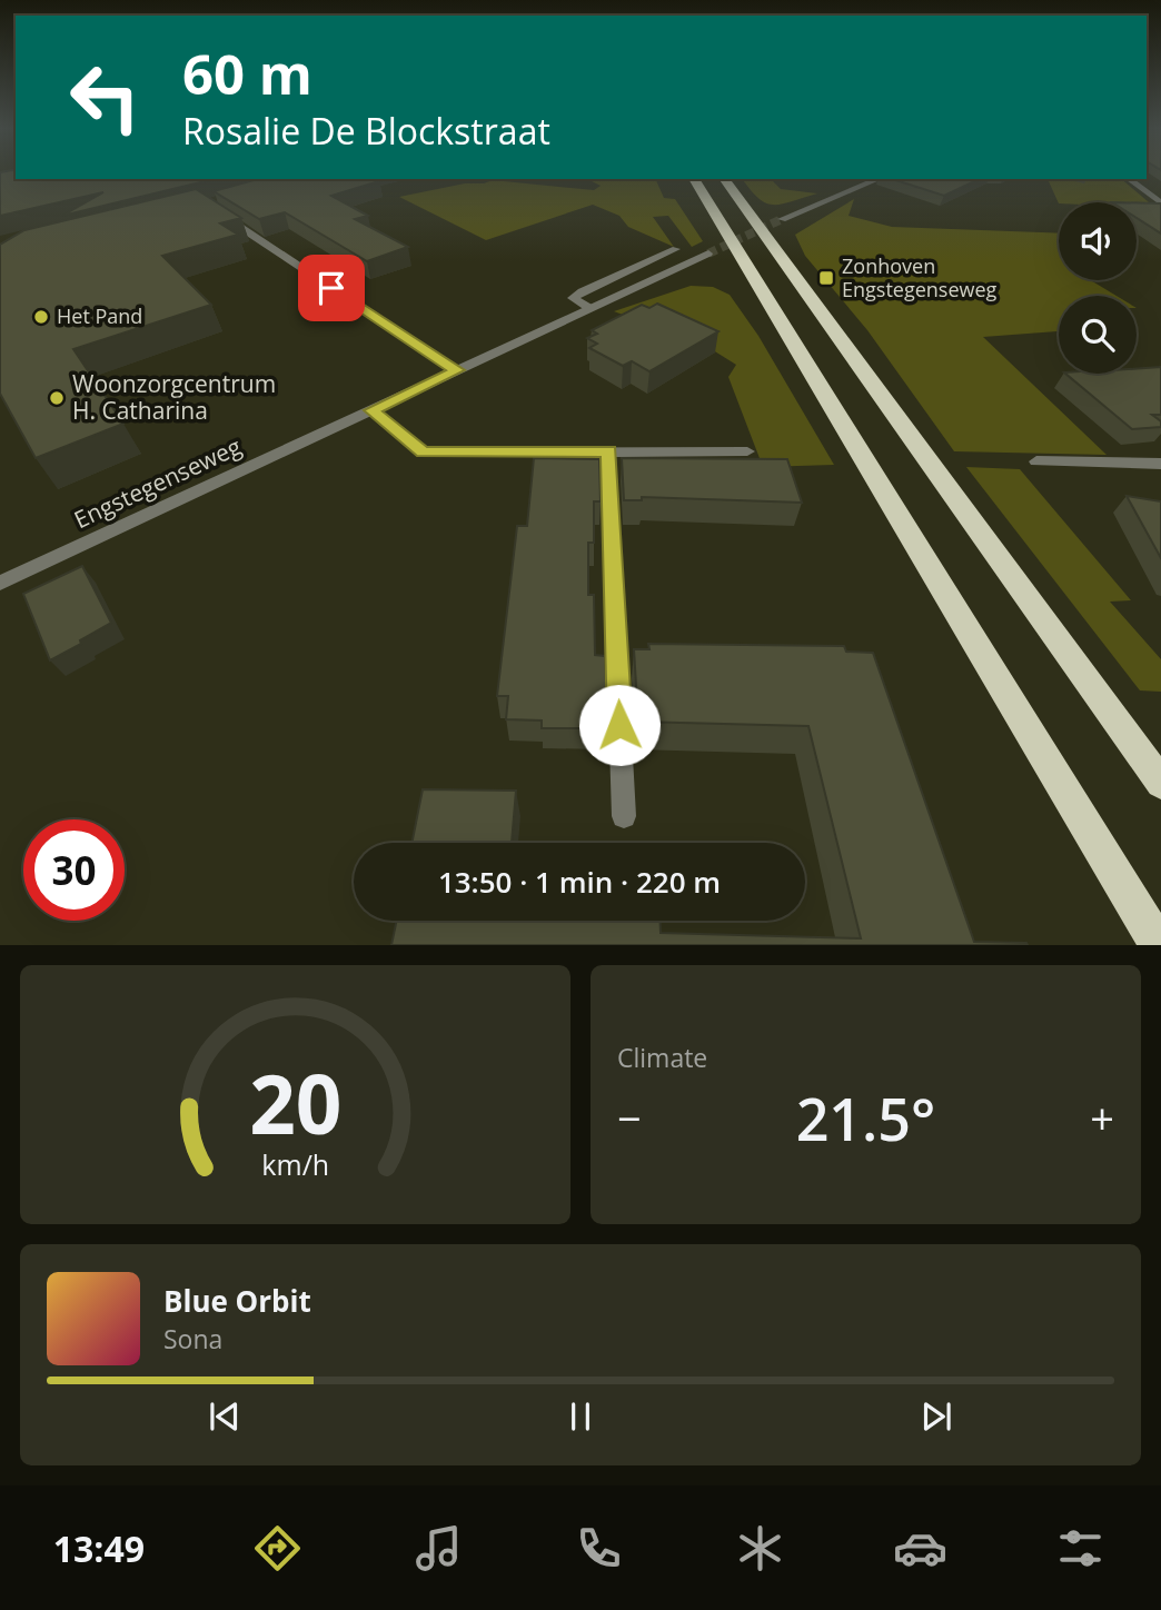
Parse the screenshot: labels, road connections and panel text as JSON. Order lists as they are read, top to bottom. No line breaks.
{"streets":{"street":["Engstegenseweg"]},"places":{"transit":["Zonhoven Engstegenseweg"],"other":["Het Pand","Woonzorgcentrum H. Catharina"]},"page":{"turn":["60 m","Rosalie De Blockstraat"],"limit":"30","trip":"13:50 · 1 min · 220 m","tile":"Climate","heat":["−","21.5°","+"],"song":["Blue Orbit","Sona"],"tabs":"13:49","gauge":["20","km/h"]}}
